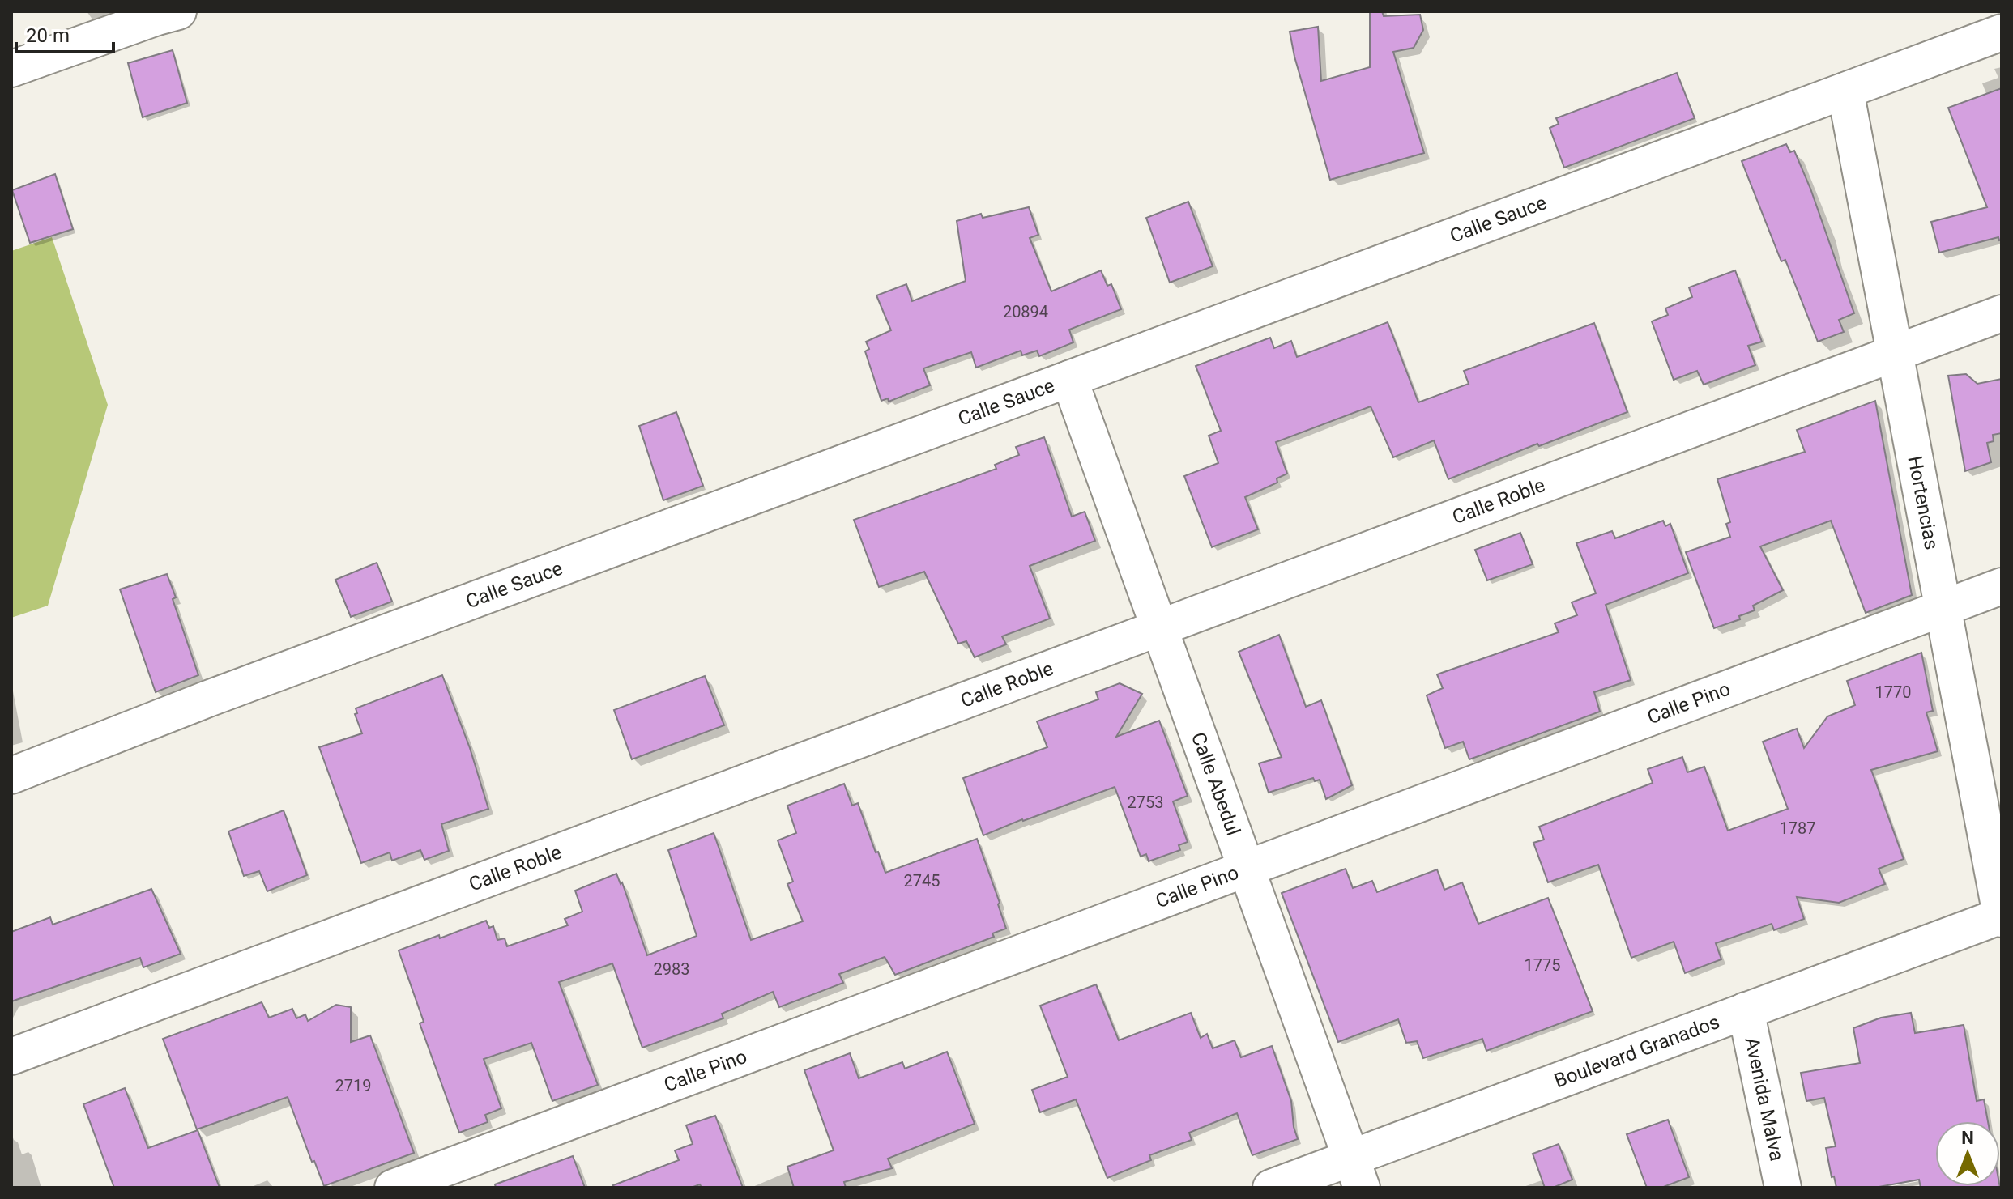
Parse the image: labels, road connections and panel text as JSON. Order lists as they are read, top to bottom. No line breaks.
{"streets":{"street":["Calle Sauce","Calle Roble","Hortencias","Calle Pino","Calle Abedul","Boulevard Granados","Avenida Malva"]},"crossings":[["Calle Sauce","Hortencias"],["Calle Sauce","Calle Abedul"],["Calle Roble","Hortencias"],["Calle Roble","Calle Abedul"],["Hortencias","Calle Pino"],["Hortencias","Boulevard Granados"],["Calle Pino","Calle Abedul"],["Calle Abedul","Boulevard Granados"],["Boulevard Granados","Avenida Malva"]],"house_numbers":["20894","1770","2753","1787","2745","1775","2983","2719"],"scale_bar":"20 m","north":"top"}
